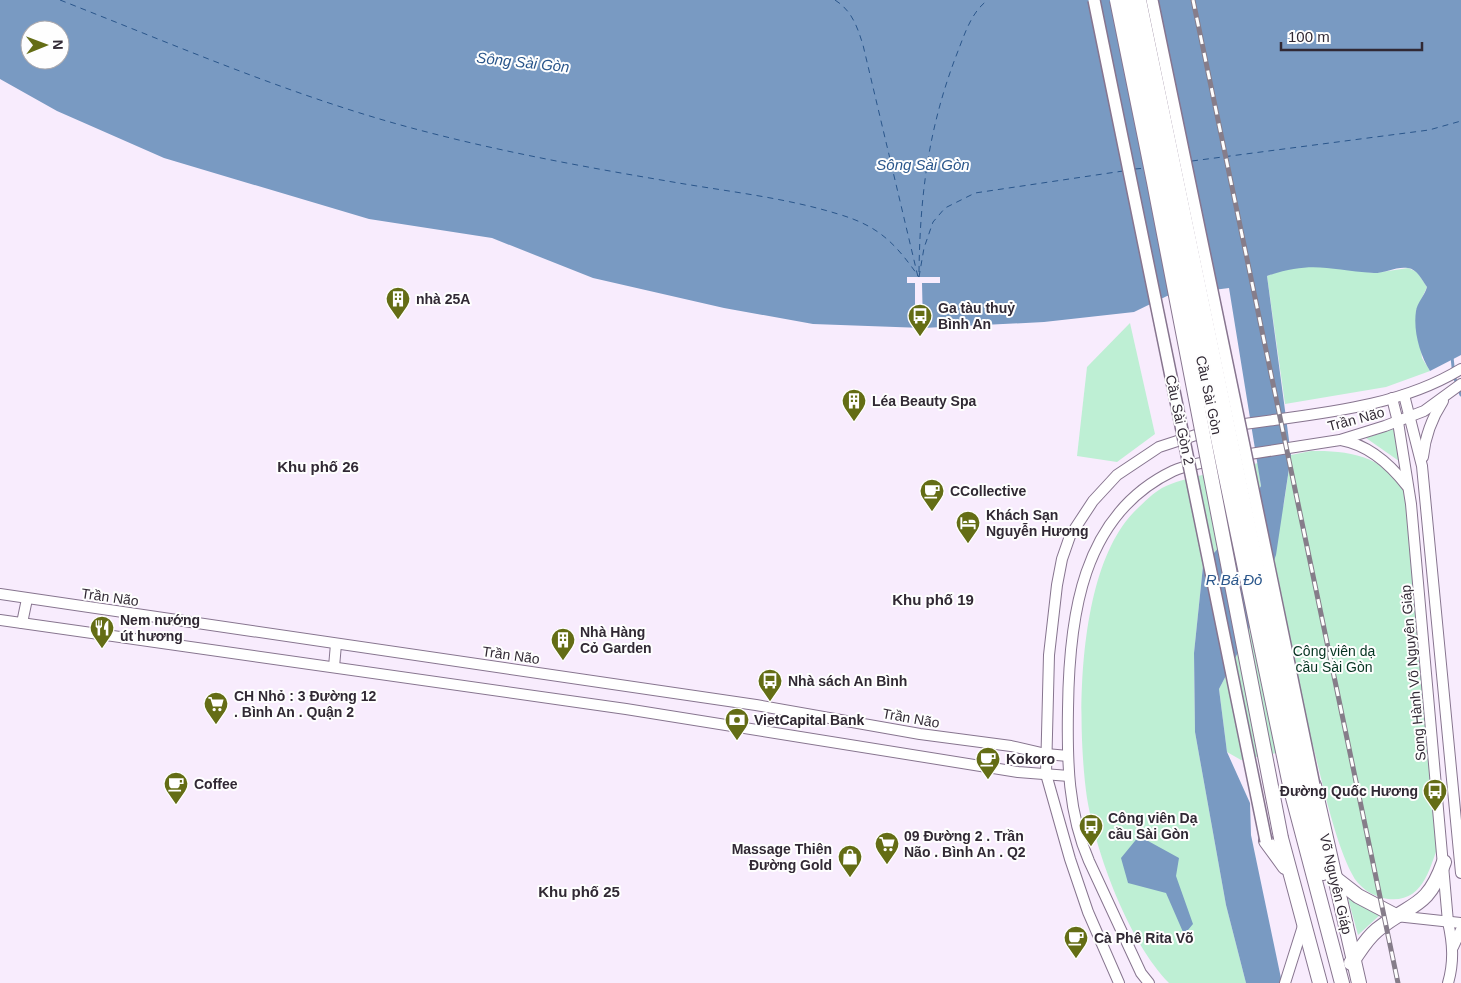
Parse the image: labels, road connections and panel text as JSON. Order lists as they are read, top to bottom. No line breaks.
{"streets":{"highway":["Cầu Sài Gòn","Cầu Sài Gòn 2","Võ Nguyên Giáp"],"main road":["Trần Não","Song Hành Võ Nguyên Giáp"]},"crossings":[["Cầu Sài Gòn","Võ Nguyên Giáp"],["Trần Não","Song Hành Võ Nguyên Giáp"]],"districts":["Khu phố 26","Khu phố 19","Khu phố 25"],"water":["Sông Sài Gòn","R.Bá Đỏ"],"parks":["Công viên dạ cầu Sài Gòn"],"places":{"building":["nhà 25A","Léa Beauty Spa","Nhà Hàng Cỏ Garden"],"bus stop":["Ga tàu thuỷ Bình An","Nhà sách An Bình","Đường Quốc Hương","Công viên Dạ cầu Sài Gòn"],"cafe":["CCollective","Kokoro","Coffee","Cà Phê Rita Võ"],"hotel":["Khách Sạn Nguyễn Hương"],"restaurant":["Nem nướng út hương"],"supermarket":["CH Nhỏ : 3 Đường 12 . Bình An . Quận 2","09 Đường 2 . Trần Não . Bình An . Q2"],"bank":["VietCapital Bank"],"shop":["Massage Thiên Đường Gold"]},"scale_bar":"100 m","north":"right"}
